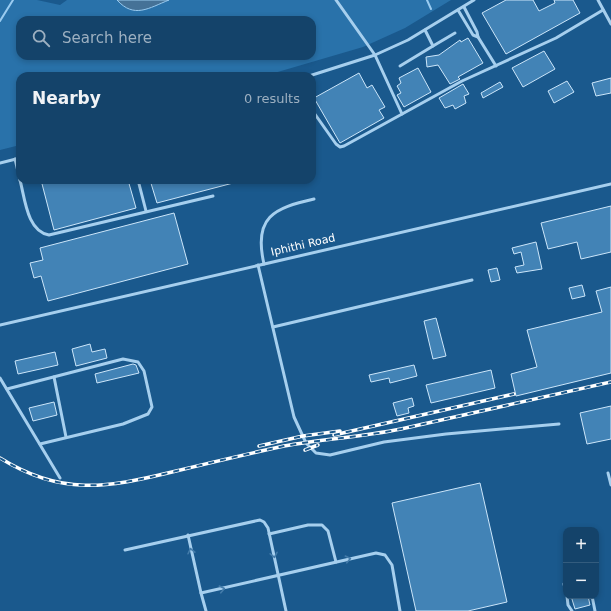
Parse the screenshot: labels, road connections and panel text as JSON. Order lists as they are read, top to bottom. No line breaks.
{"streets":{"lane":["Iphithi Road"]},"page":{"search":"Search here","heading":["Nearby","0 results"],"map_buttons":["+","−"]}}
